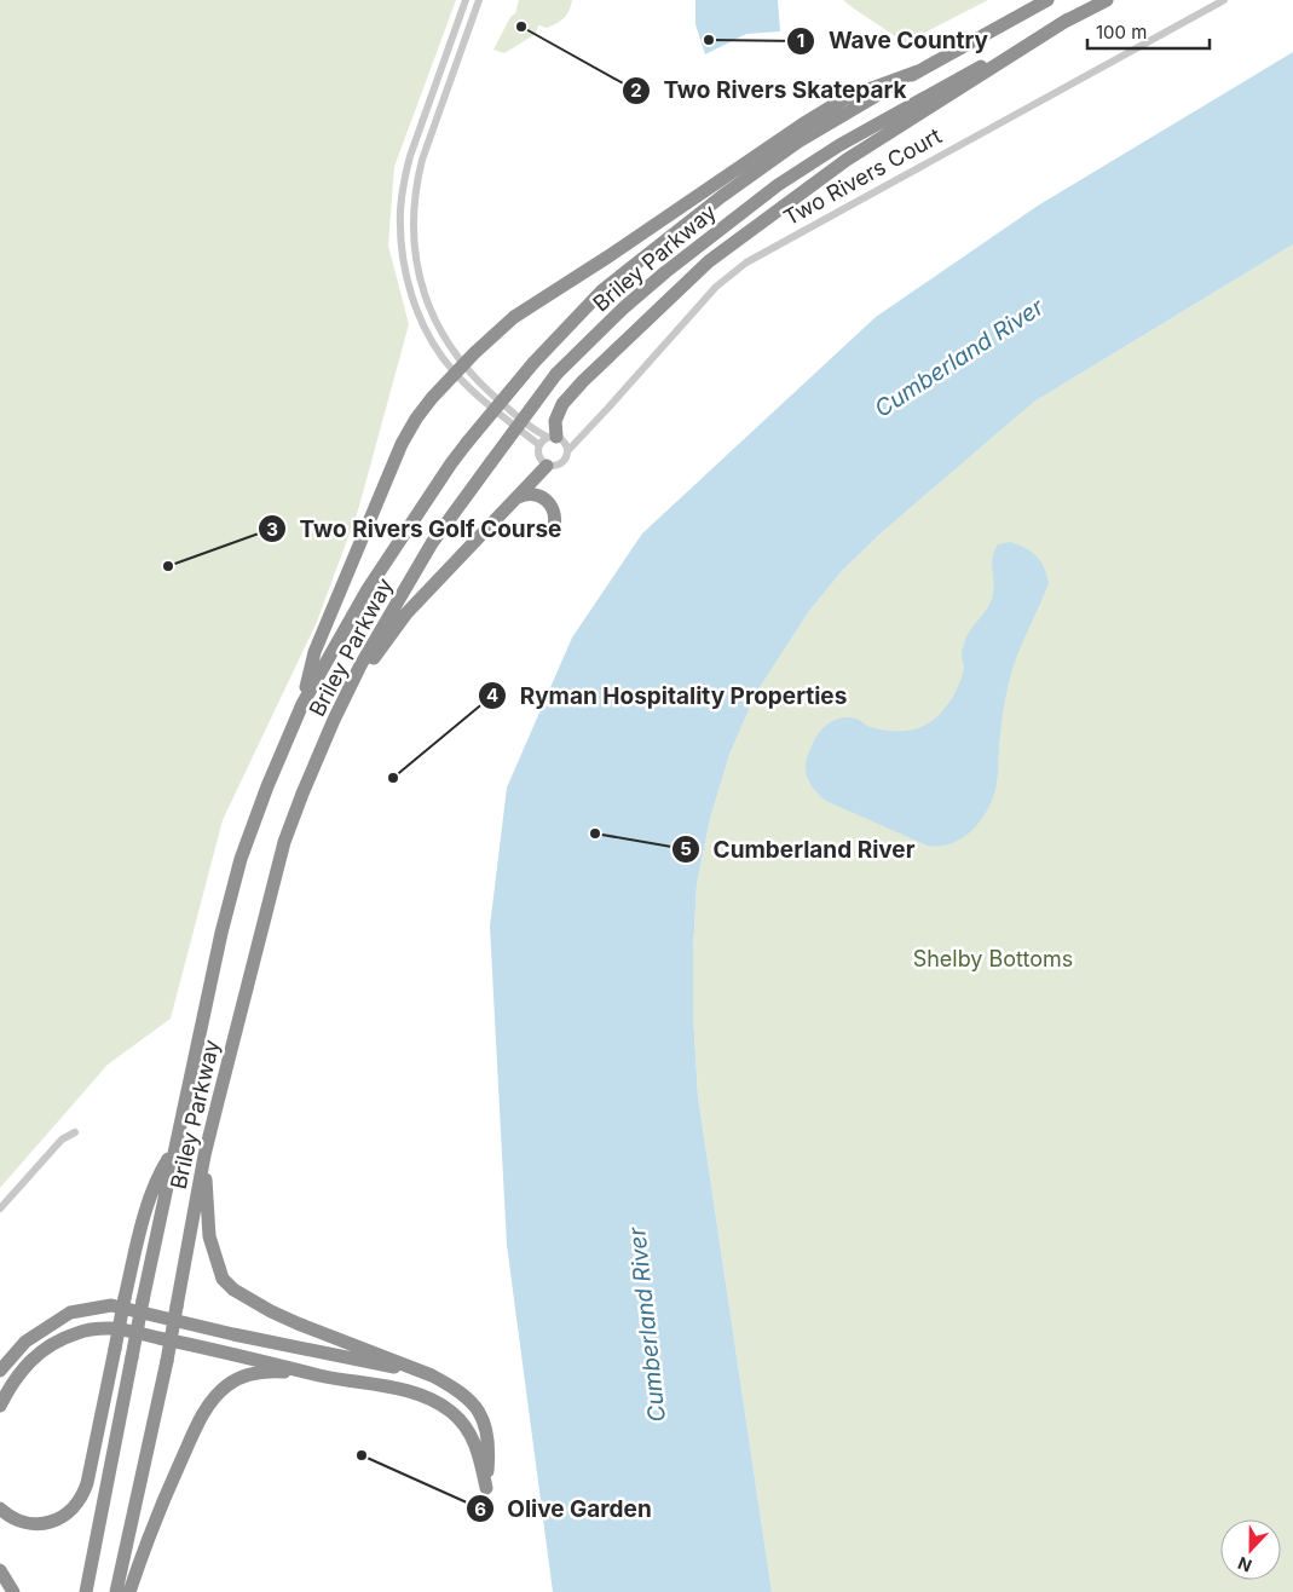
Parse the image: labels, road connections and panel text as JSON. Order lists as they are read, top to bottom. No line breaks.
{"streets":{"highway":["Briley Parkway"],"street":["Two Rivers Court"]},"water":["Cumberland River"],"parks":["Shelby Bottoms"],"places":["Two Rivers Skatepark","Wave Country","Two Rivers Golf Course","Ryman Hospitality Properties","Cumberland River","Olive Garden"],"scale_bar":"100 m","north":"bottom"}
